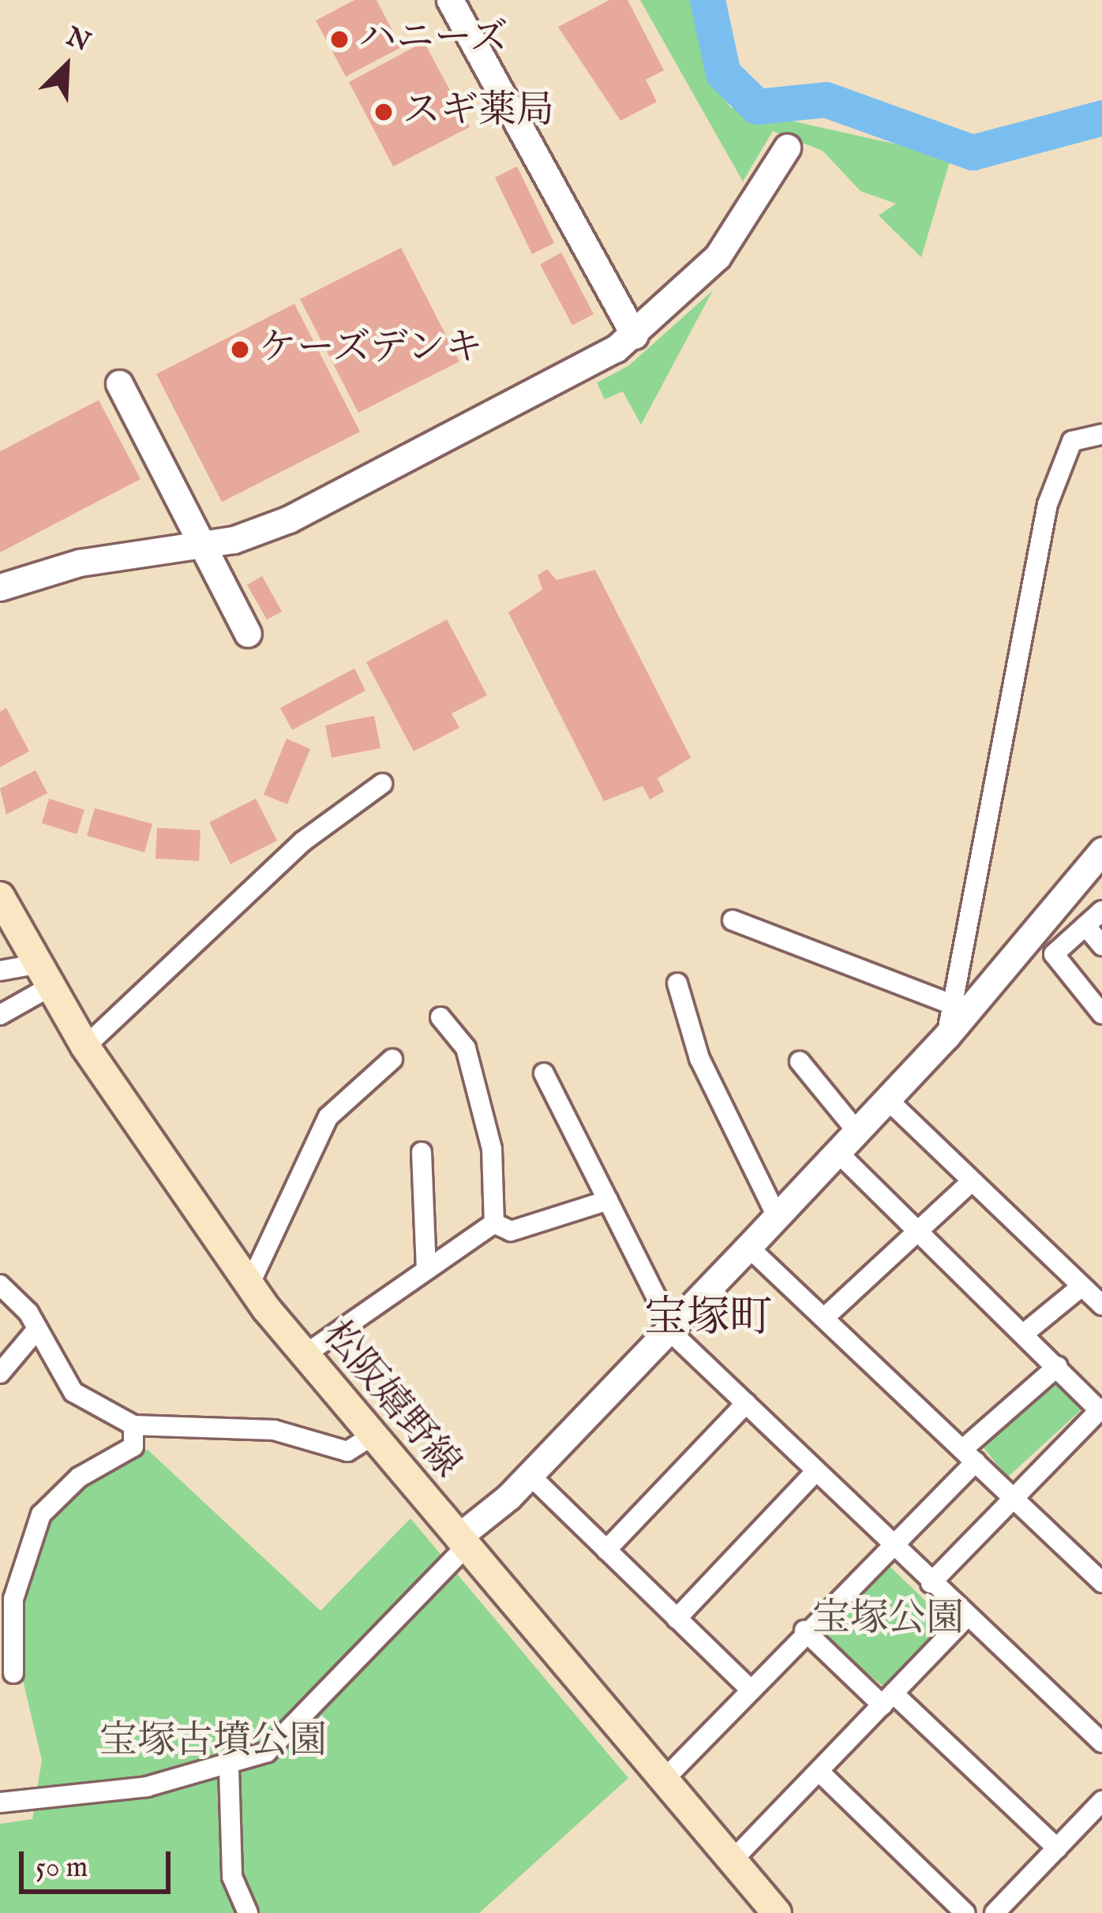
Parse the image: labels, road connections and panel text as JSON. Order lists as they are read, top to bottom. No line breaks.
{"streets":{"main road":["松阪嬉野線"]},"districts":["宝塚町"],"parks":["宝塚公園","宝塚古墳公園"],"places":["ハニーズ","スギ薬局","ケーズデンキ"],"scale_bar":"50 m","north":"top right"}
